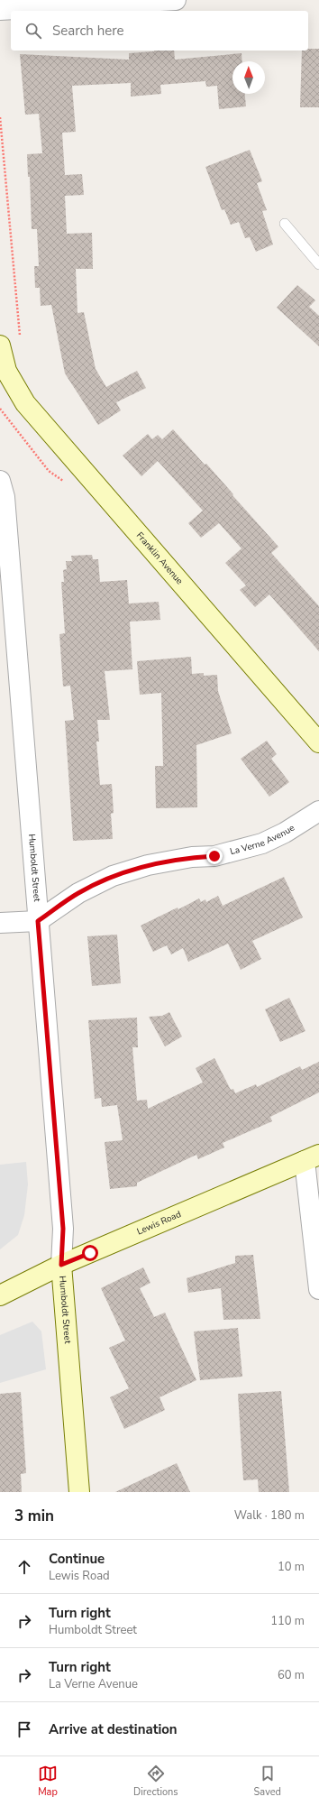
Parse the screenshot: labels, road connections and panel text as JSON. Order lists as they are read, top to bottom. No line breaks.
{"streets":{"street":["Franklin Avenue","La Verne Avenue","Humboldt Street","Lewis Road"]},"crossings":[["La Verne Avenue","Humboldt Street"],["Humboldt Street","Lewis Road"]],"north":"top","page":{"search":"Search here","heading":["3 min","Walk · 180 m"],"list":[["Continue","Lewis Road","10 m"],["Turn right","Humboldt Street","110 m"],["Turn right","La Verne Avenue","60 m"],"Arrive at destination"],"nav":["Map","Directions","Saved"]}}
